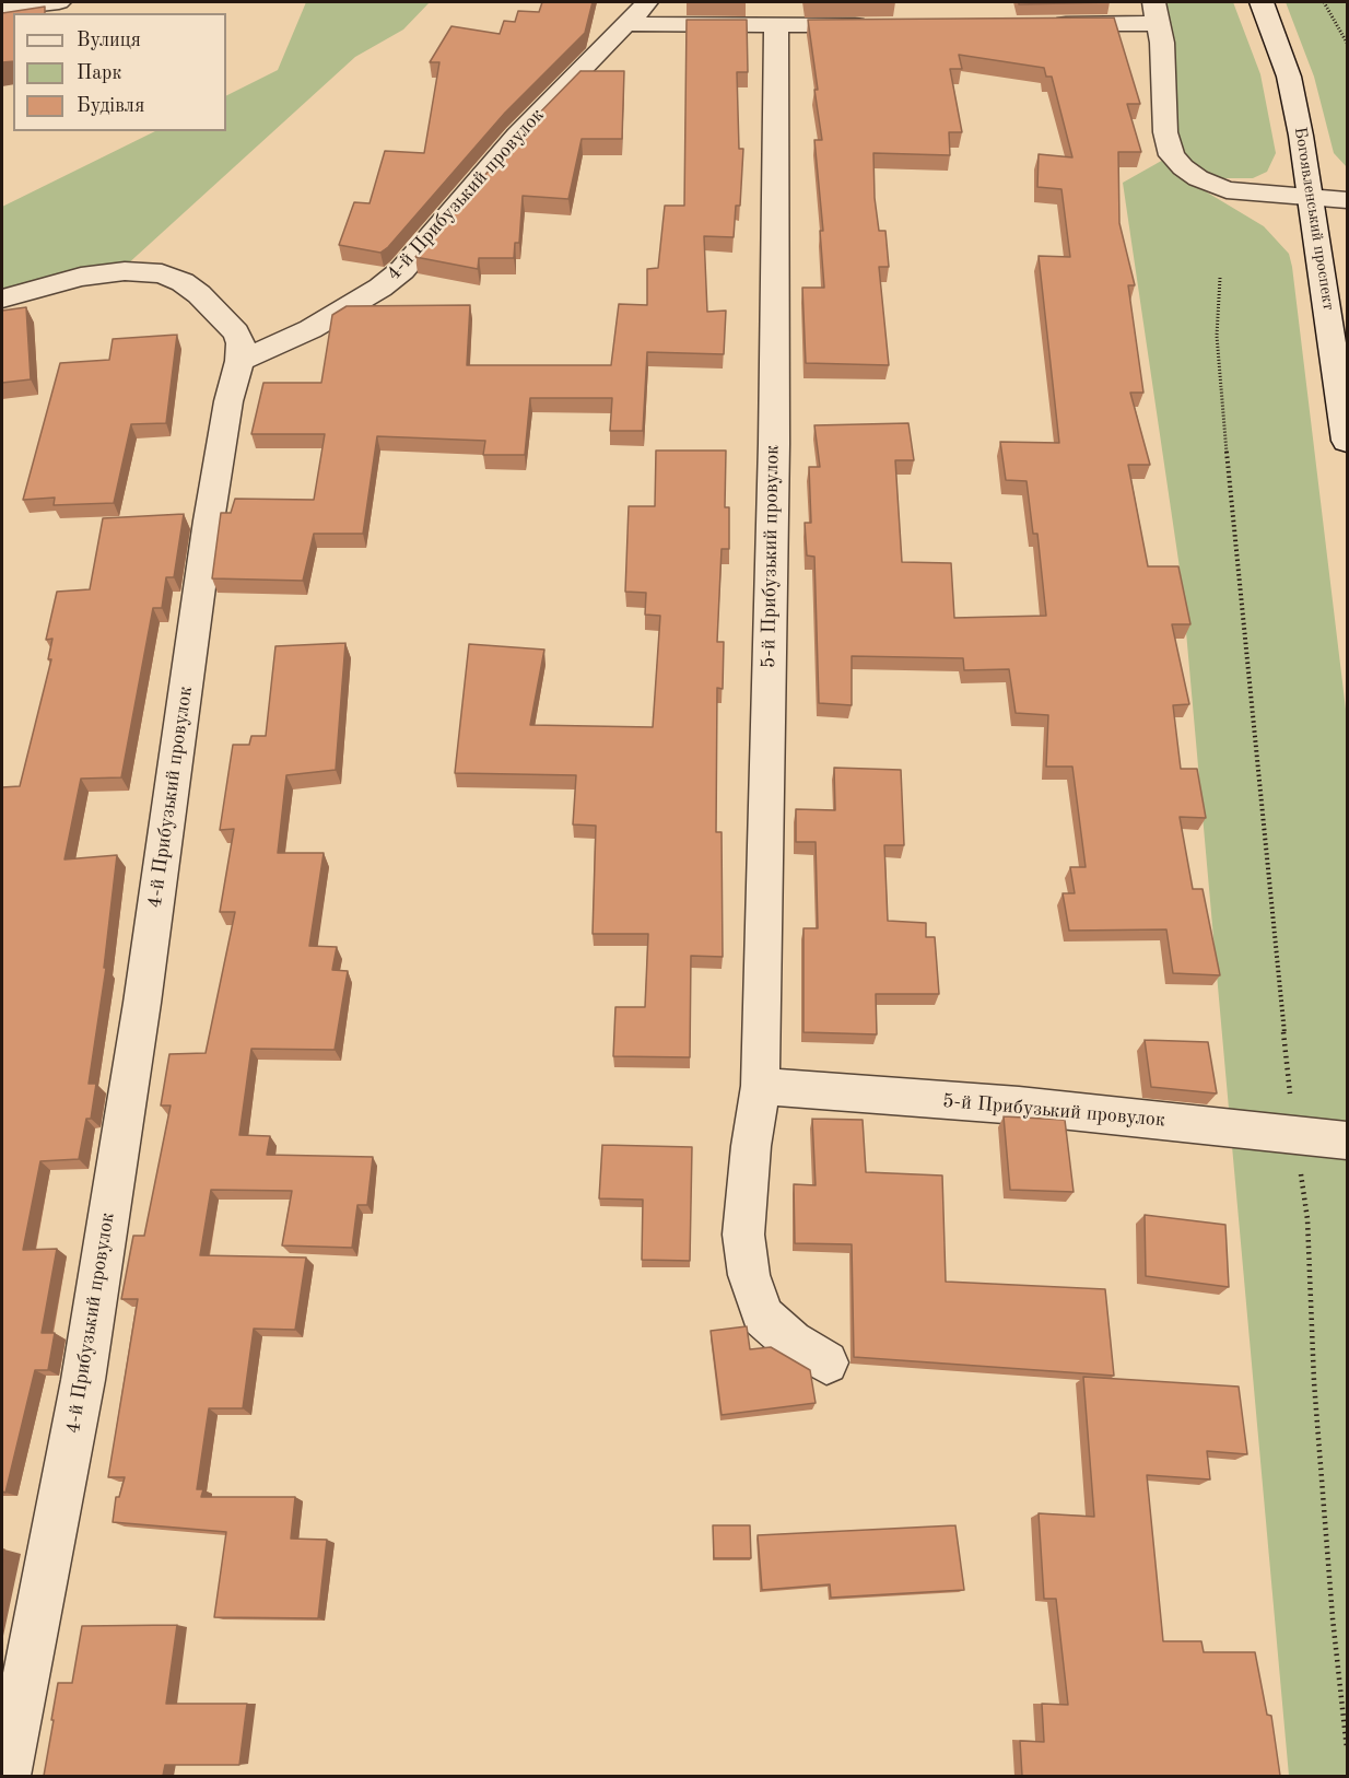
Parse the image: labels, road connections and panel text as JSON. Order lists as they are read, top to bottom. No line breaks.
{"streets":{"street":["4-й Прибузький провулок","Богоявленський проспект","5-й Прибузький провулок"]},"legend":["Вулиця","Парк","Будівля"]}
